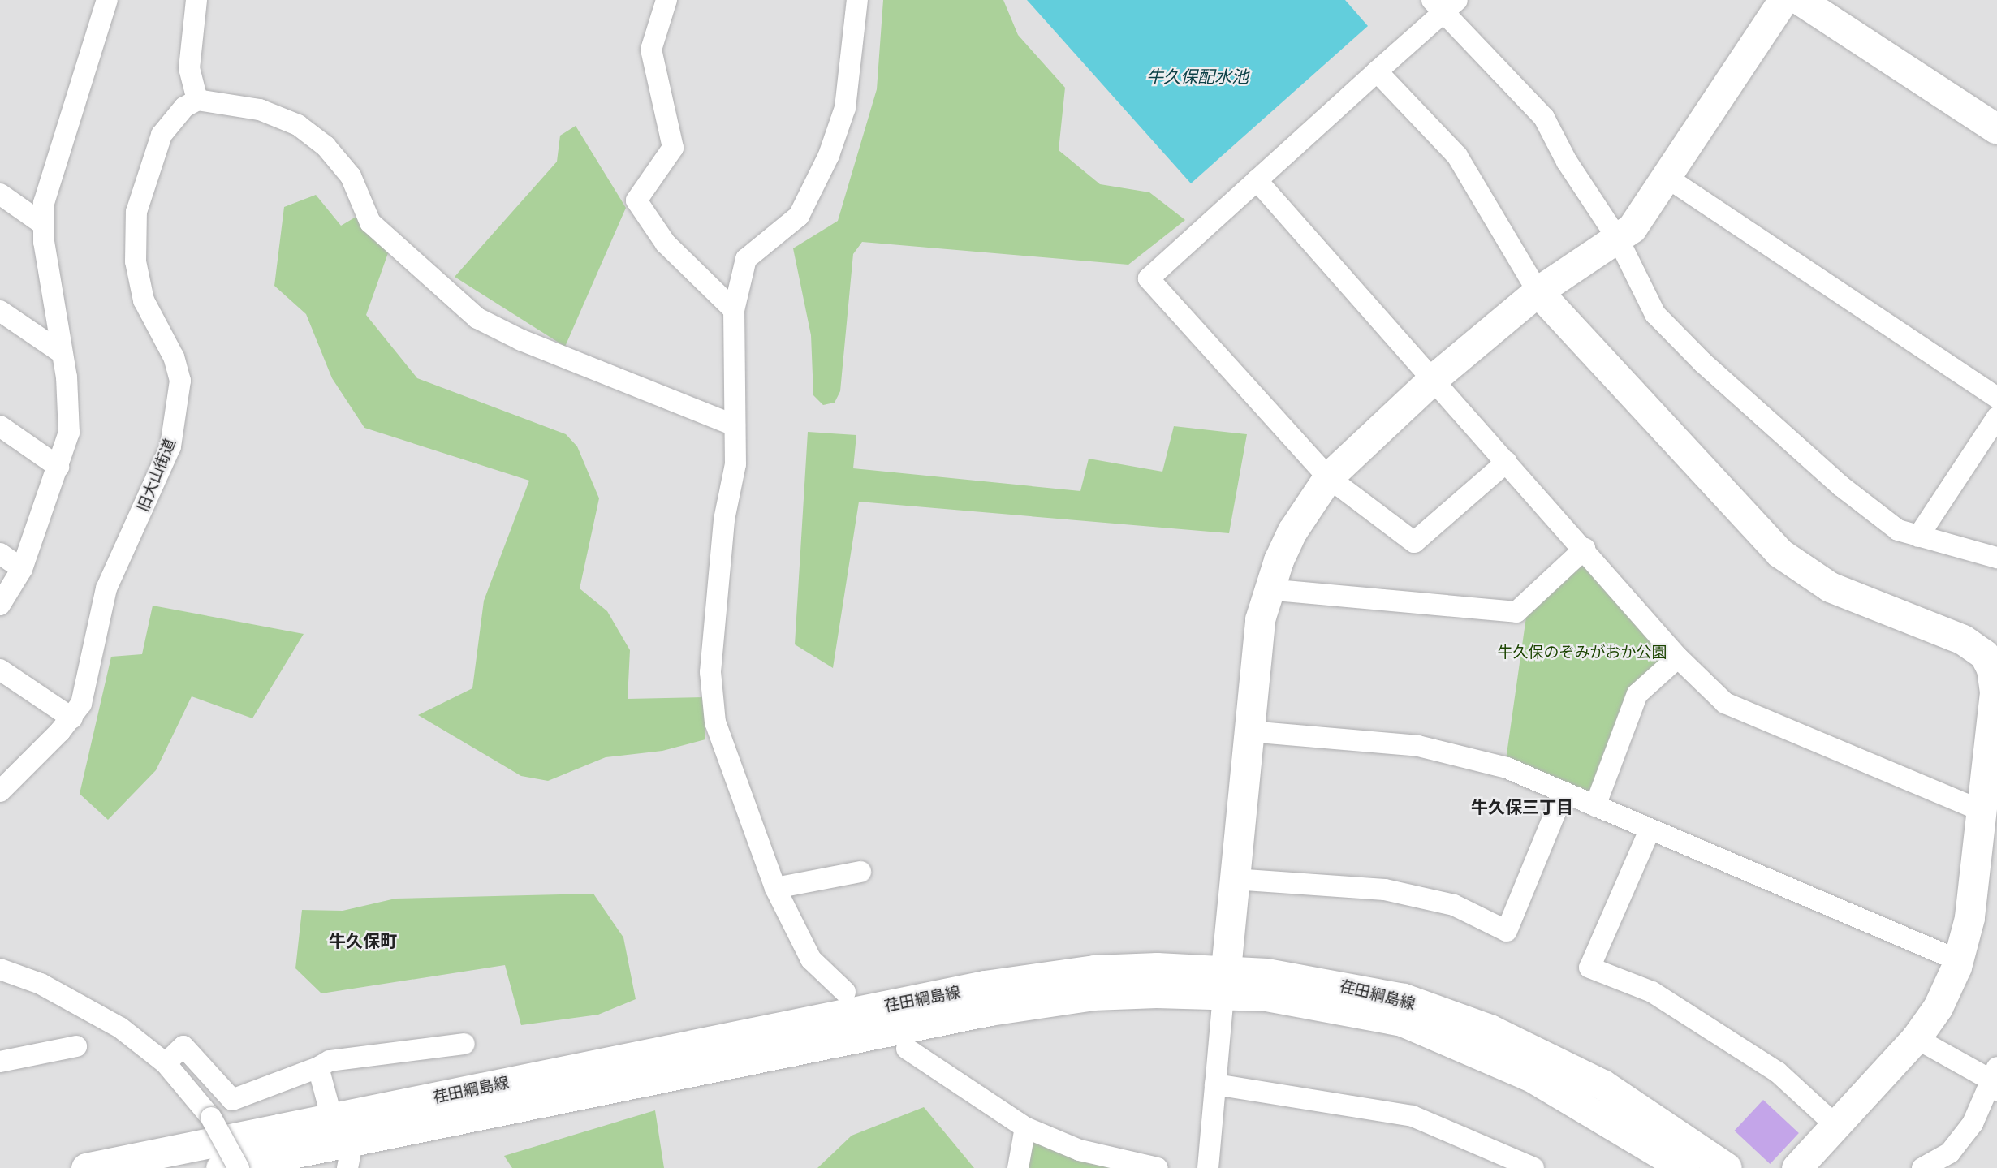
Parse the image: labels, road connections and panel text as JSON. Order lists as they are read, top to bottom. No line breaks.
{"streets":{"street":["旧大山街道","荏田綱島線"]},"districts":["牛久保三丁目","牛久保町"],"water":["牛久保配水池"],"parks":["牛久保のぞみがおか公園"]}
